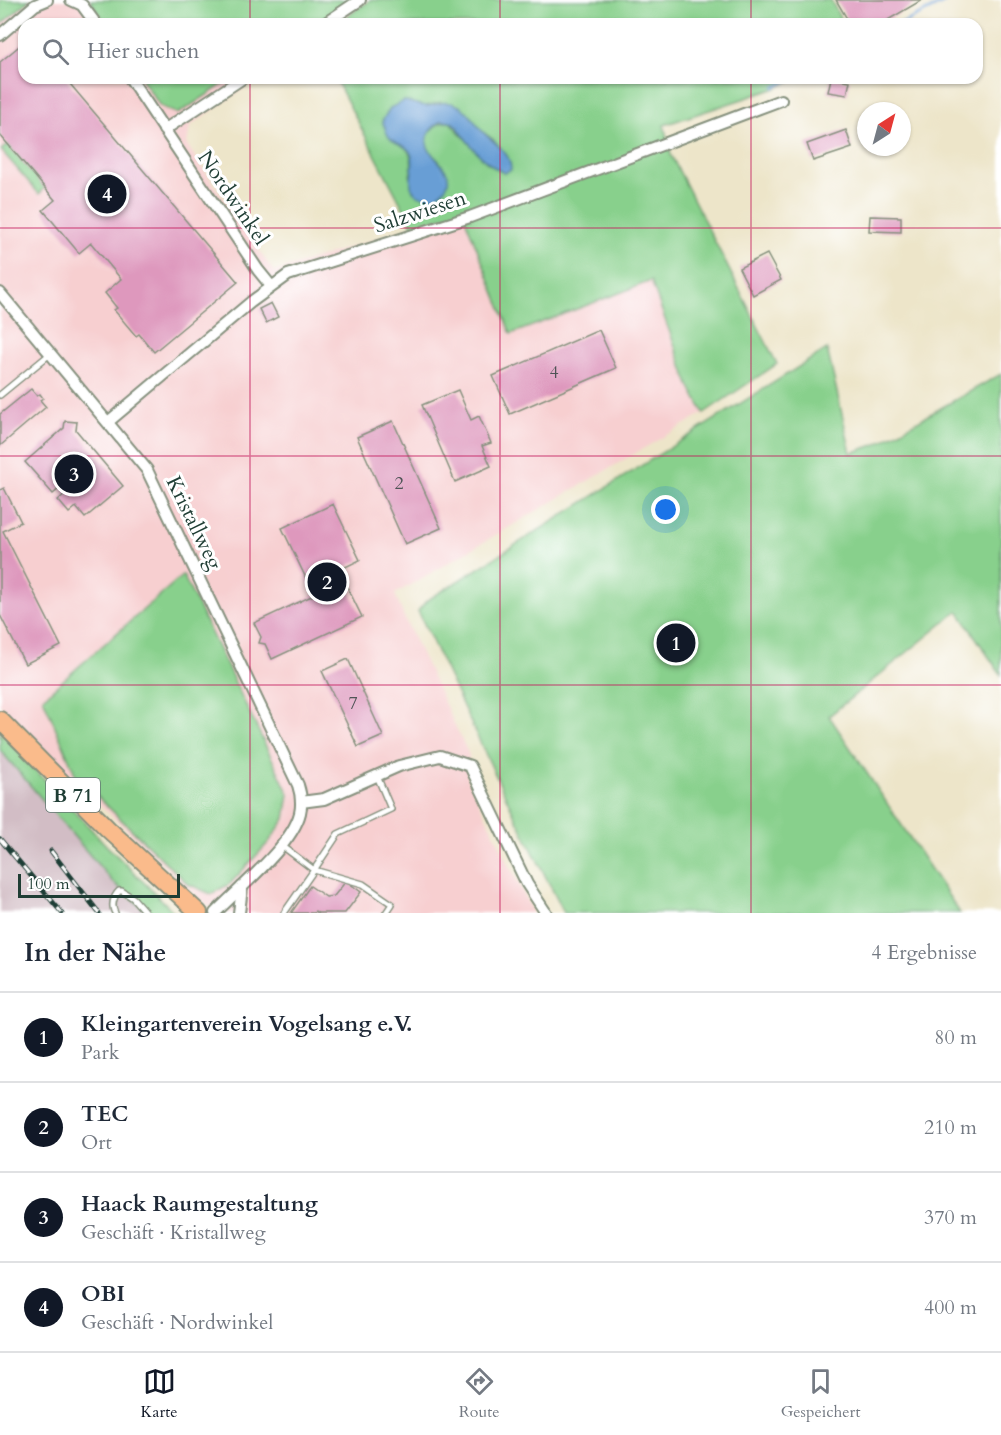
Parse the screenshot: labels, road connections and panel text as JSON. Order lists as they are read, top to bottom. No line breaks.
{"streets":{"main road":["B 71"],"street":["Nordwinkel","Salzwiesen","Kristallweg"]},"crossings":[["Nordwinkel","Salzwiesen"],["Salzwiesen","Kristallweg"]],"house_numbers":["4","2","7"],"scale_bar":"100 m","north":"top right","page":{"search":"Hier suchen","pins":["4","3","2","1"],"scale":"100 m","heading":["In der Nähe","4 Ergebnisse"],"list":[{"mark":"1","name":"Kleingartenverein Vogelsang e.V.","note":"Park","value":"80 m"},{"mark":"2","name":"TEC","note":"Ort","value":"210 m"},{"mark":"3","name":"Haack Raumgestaltung","note":"Geschäft · Kristallweg","value":"370 m"},{"mark":"4","name":"OBI","note":"Geschäft · Nordwinkel","value":"400 m"}],"nav":["Karte","Route","Gespeichert"]}}
